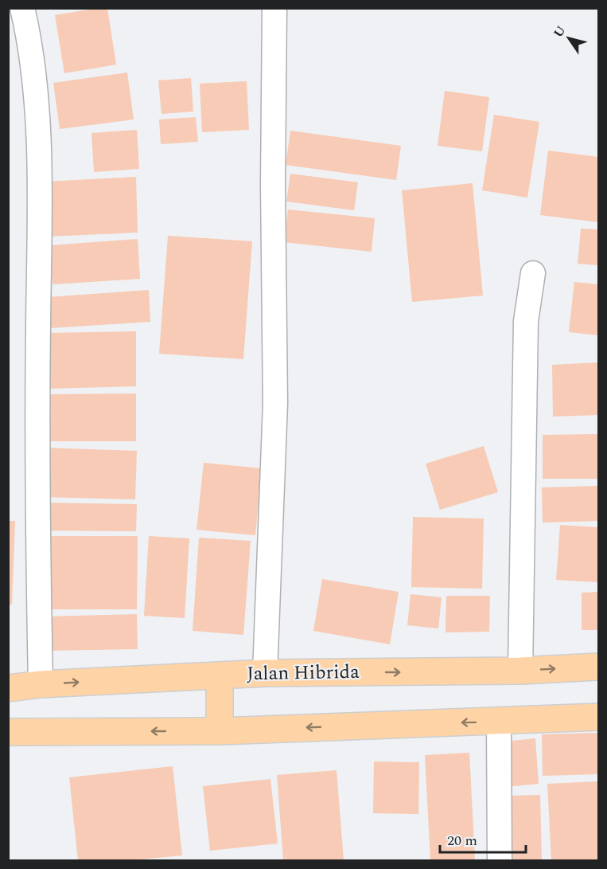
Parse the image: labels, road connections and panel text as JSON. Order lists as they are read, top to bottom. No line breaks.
{"streets":{"main road":["Jalan Hibrida"]},"scale_bar":"20 m","north":"top left"}
